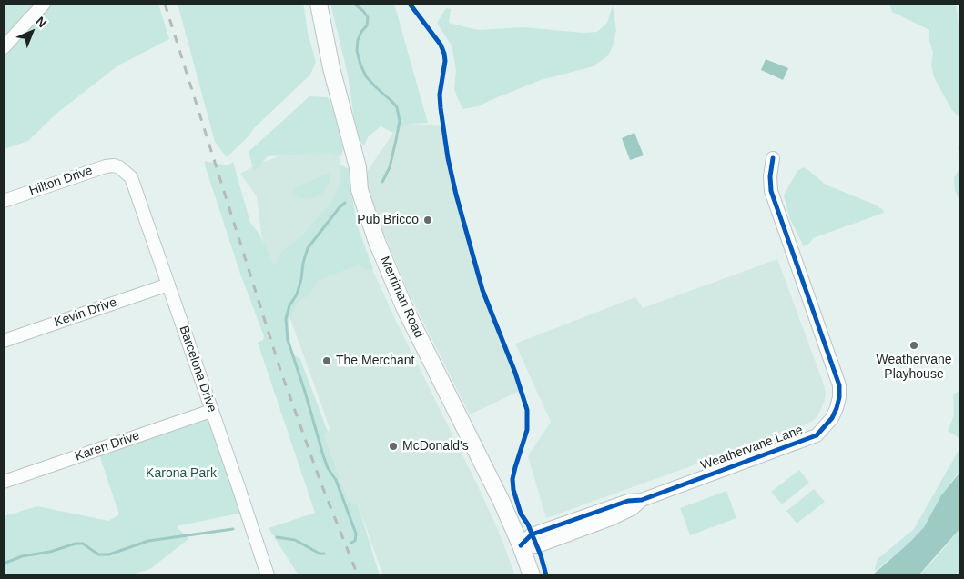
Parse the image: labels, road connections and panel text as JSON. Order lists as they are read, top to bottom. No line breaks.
{"streets":{"main road":["Merriman Road"],"street":["Hilton Drive","Kevin Drive","Barcelona Drive","Karen Drive","Weathervane Lane"]},"crossings":[["Hilton Drive","Barcelona Drive"],["Merriman Road","Weathervane Lane"],["Kevin Drive","Barcelona Drive"],["Barcelona Drive","Karen Drive"]],"parks":["Karona Park"],"places":["Pub Bricco","Weathervane Playhouse","The Merchant","McDonald's"],"north":"top right"}
